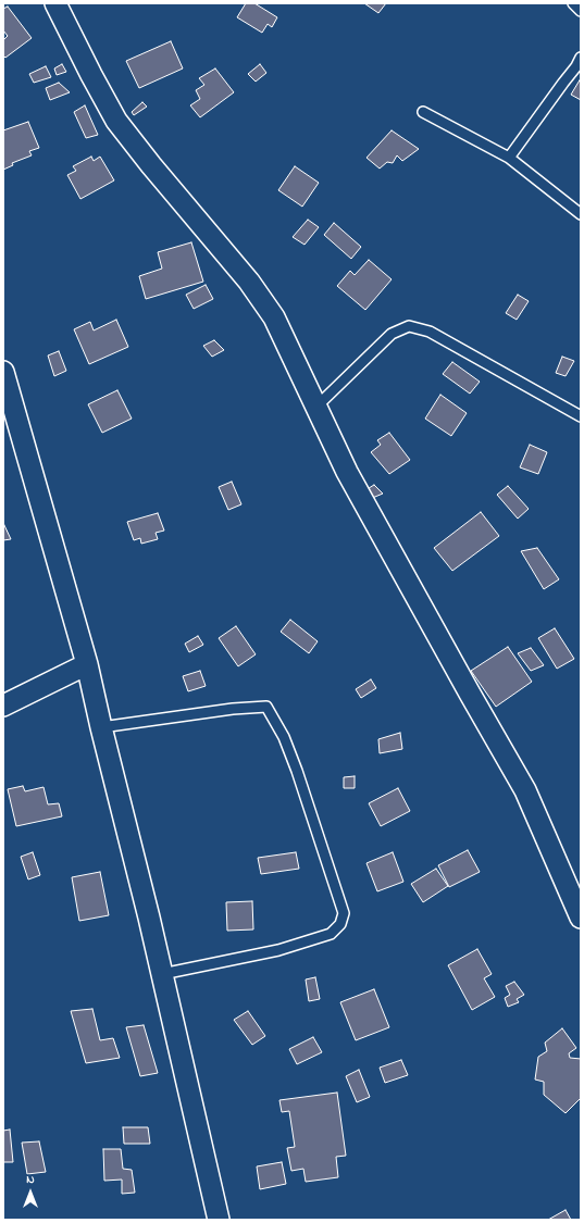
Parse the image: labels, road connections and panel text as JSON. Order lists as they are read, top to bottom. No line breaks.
{"north":"top"}
